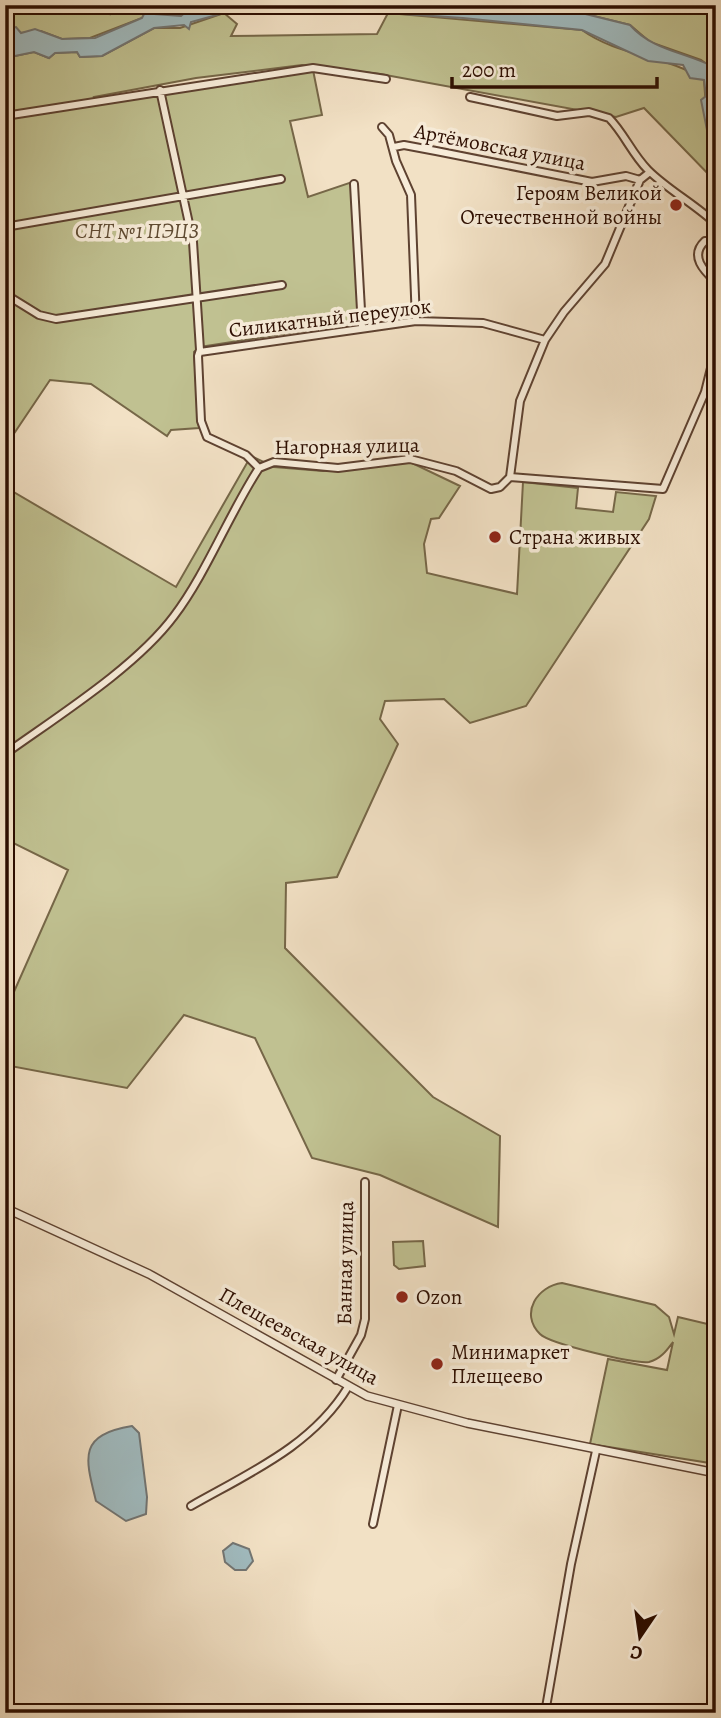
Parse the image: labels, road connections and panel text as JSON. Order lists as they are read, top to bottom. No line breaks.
{"streets":{"street":["Артёмовская улица","Силикатный переулок","Нагорная улица","Банная улица","Плещеевская улица"]},"crossings":[["Банная улица","Плещеевская улица"]],"parks":["СНТ №1 ПЭЦЗ"],"places":["Героям Великой Отечественной войны","Страна живых","Ozon","Минимаркет Плещеево"],"scale_bar":"200 m","north":"bottom"}
